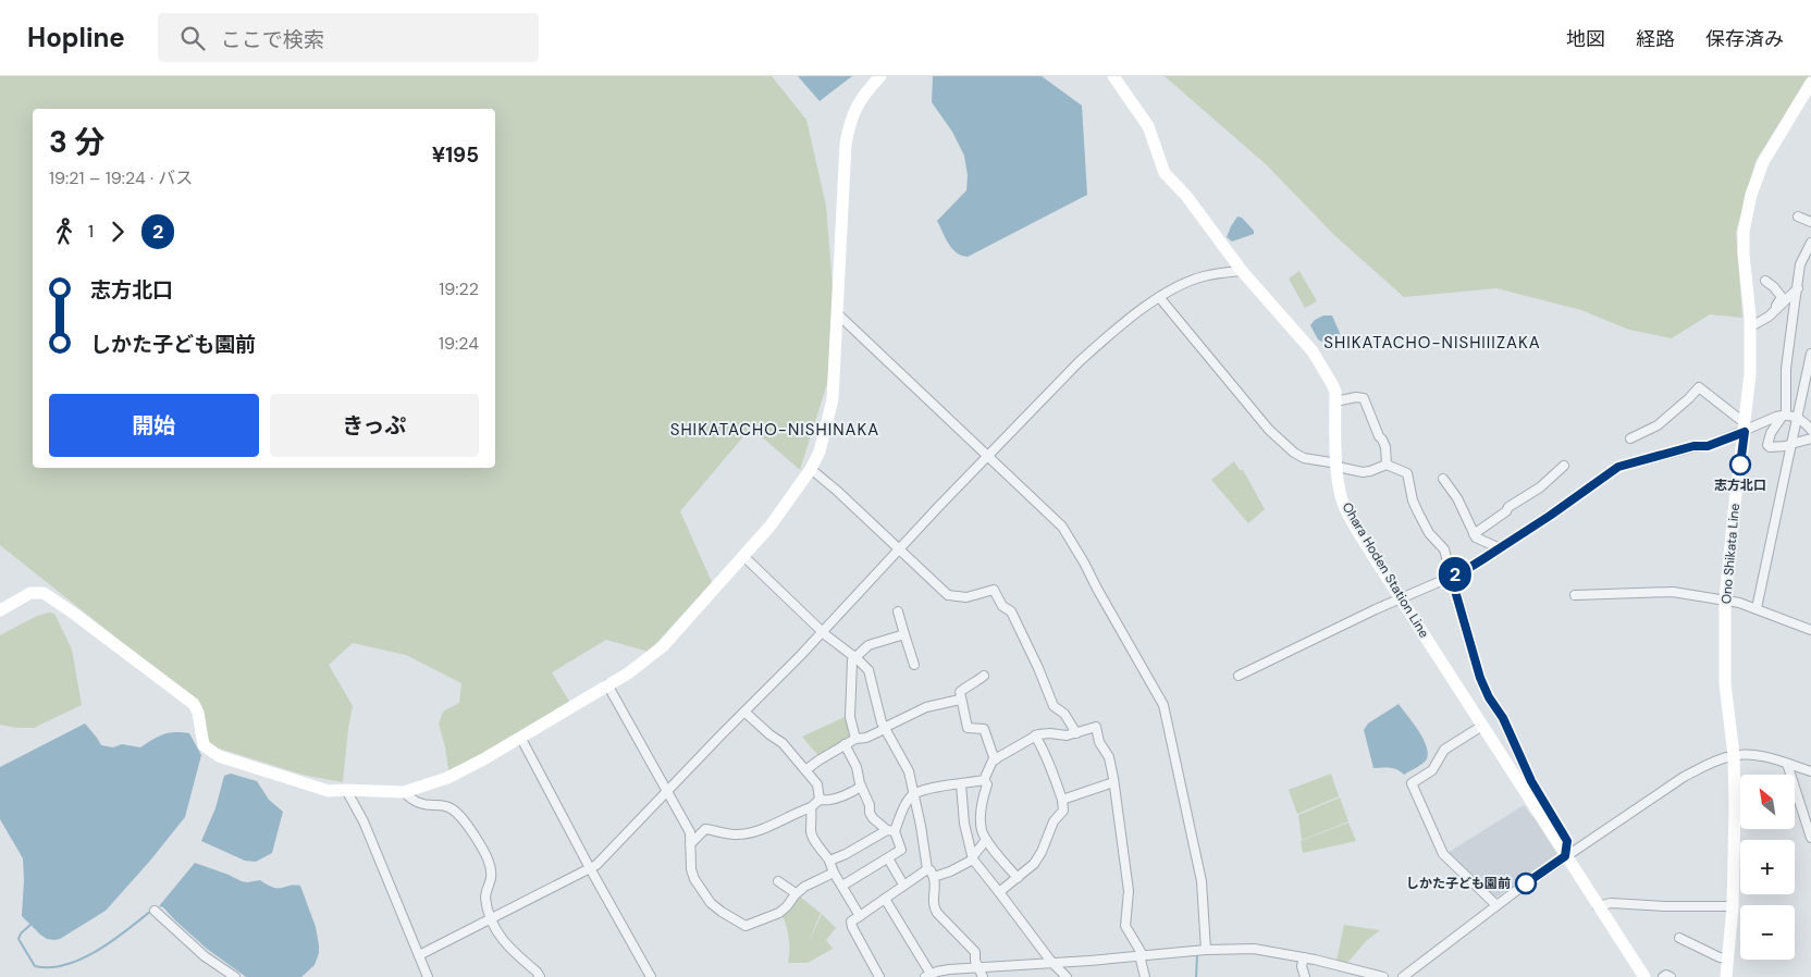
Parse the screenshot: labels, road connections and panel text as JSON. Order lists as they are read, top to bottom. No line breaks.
{"streets":{"main road":["Ono Shikata Line","Ohara Hoden Station Line"]},"districts":["SHIKATACHO-NISHIIIZAKA","SHIKATACHO-NISHINAKA"],"places":["志方北口","しかた子ども園前"],"lines":["bus line 2"],"north":"top left","page":{"header":"Hopline","search":"ここで検索","nav":["地図","経路","保存済み"],"on_map":"2","heading":["3 分","19:21 – 19:24 · バス","¥195"],"legs":["1","2"],"list":[{"name":"志方北口","value":"19:22"},{"name":"しかた子ども園前","value":"19:24"}],"buttons":["開始","きっぷ"],"map_buttons":["+","−"]}}
